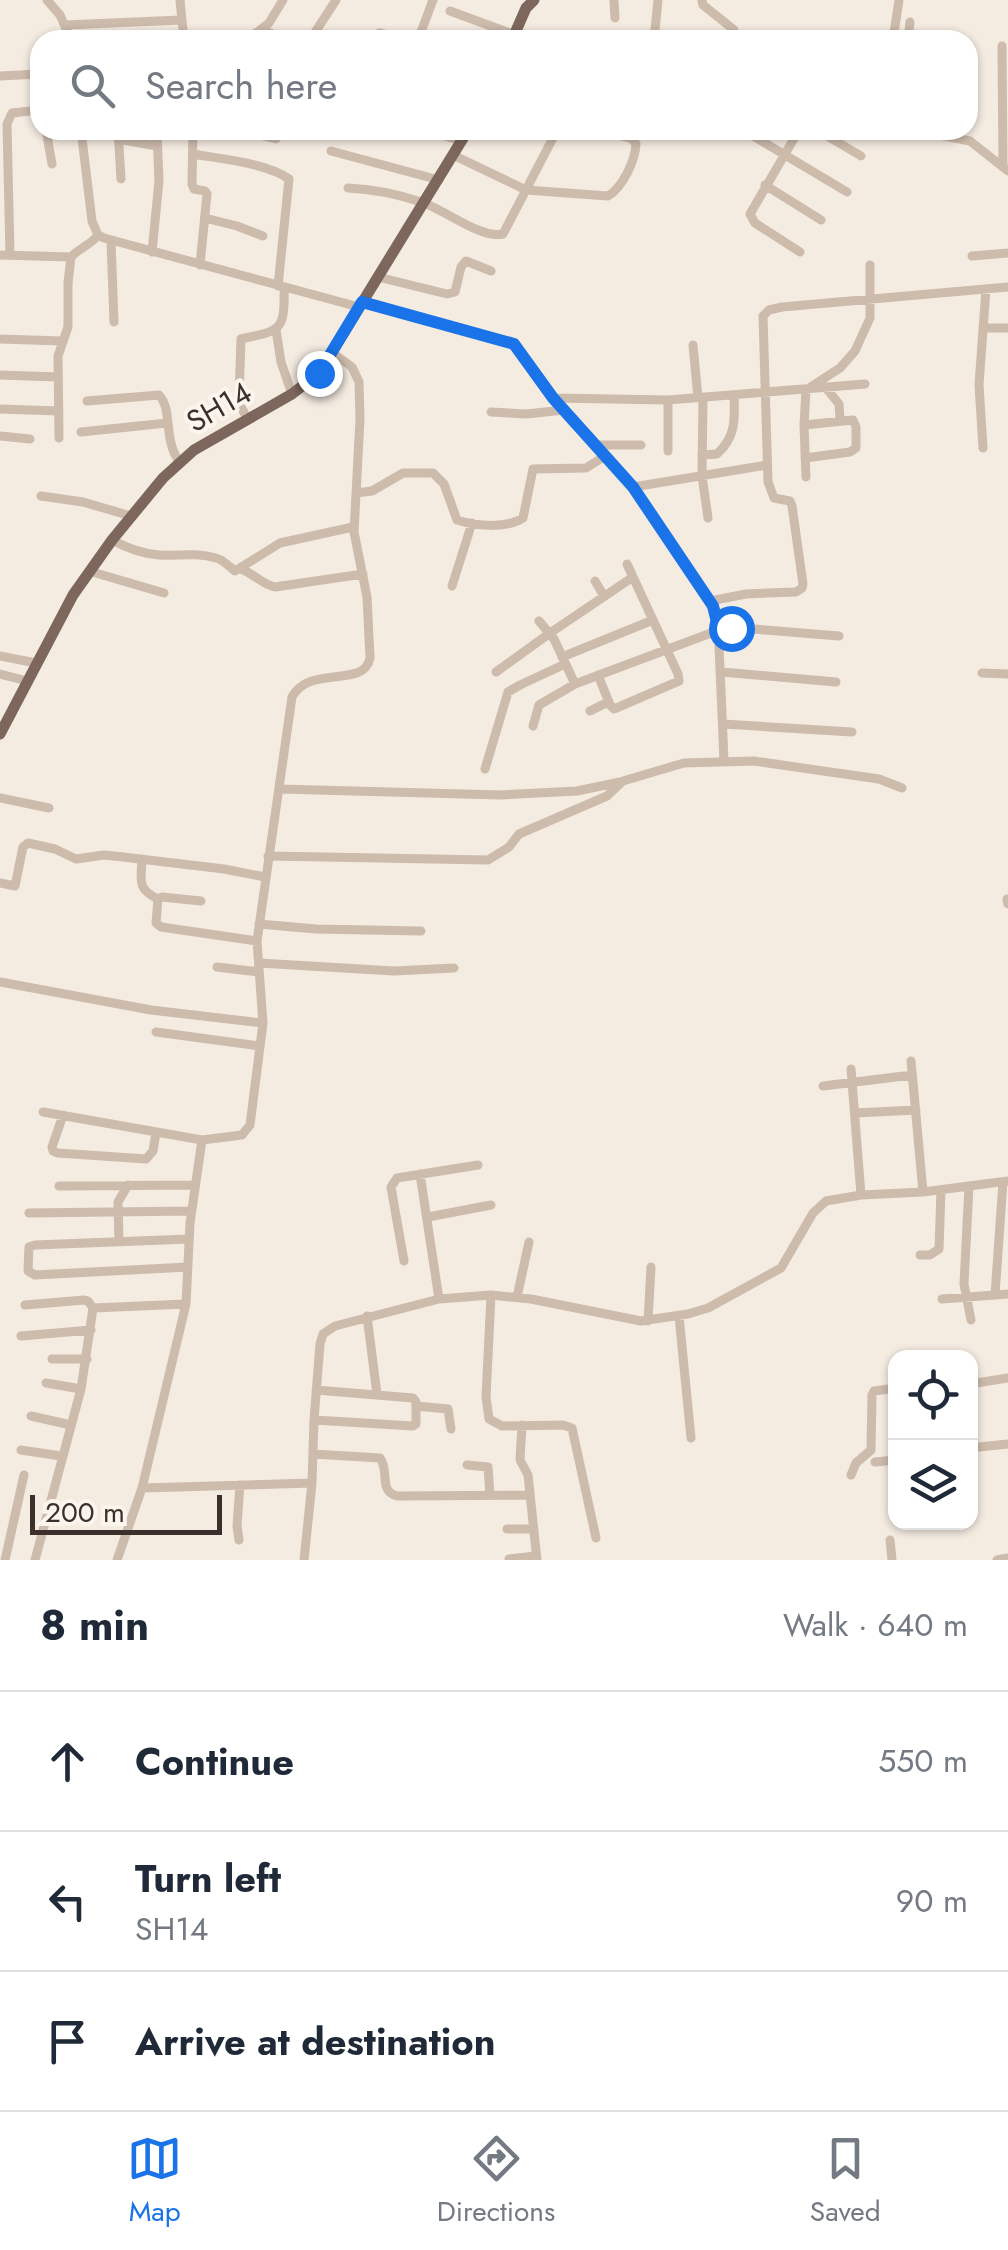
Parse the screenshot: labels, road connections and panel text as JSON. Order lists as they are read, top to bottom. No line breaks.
{"streets":{"main road":["SH14"]},"scale_bar":"200 m","page":{"search":"Search here","scale":"200 m","heading":["8 min","Walk · 640 m"],"list":[["Continue","550 m"],["Turn left","SH14","90 m"],"Arrive at destination"],"nav":["Map","Directions","Saved"]}}
